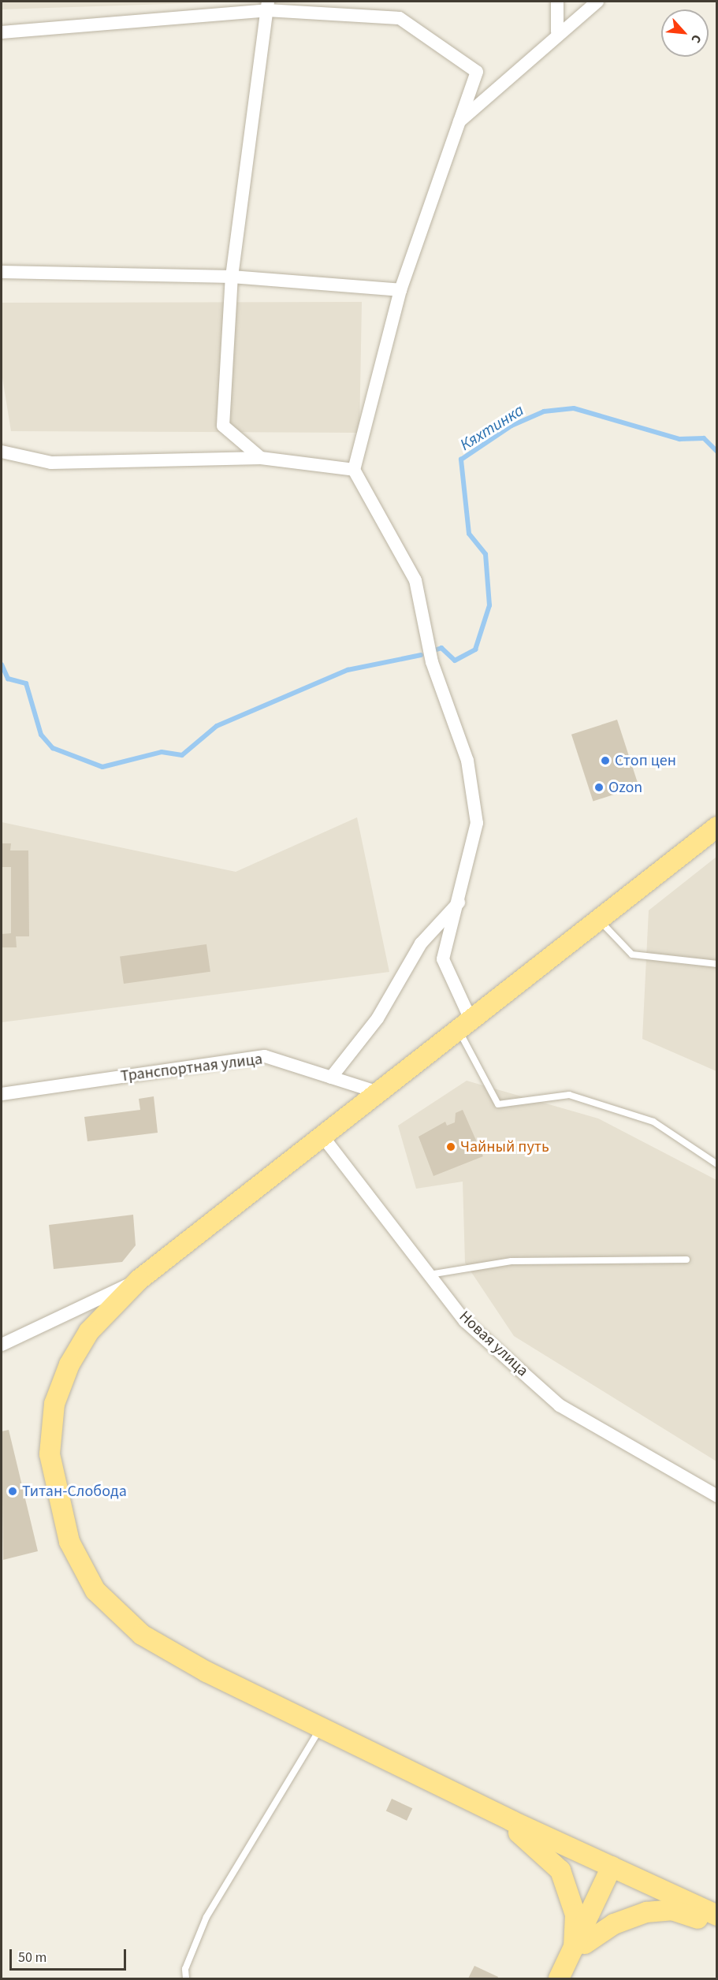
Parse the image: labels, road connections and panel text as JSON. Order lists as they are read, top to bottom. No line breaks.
{"streets":{"street":["Транспортная улица","Новая улица"]},"water":["Кяхтинка"],"places":["Стоп цен","Ozon","Чайный путь","Титан-Слобода"],"scale_bar":"50 m","north":"bottom right"}
